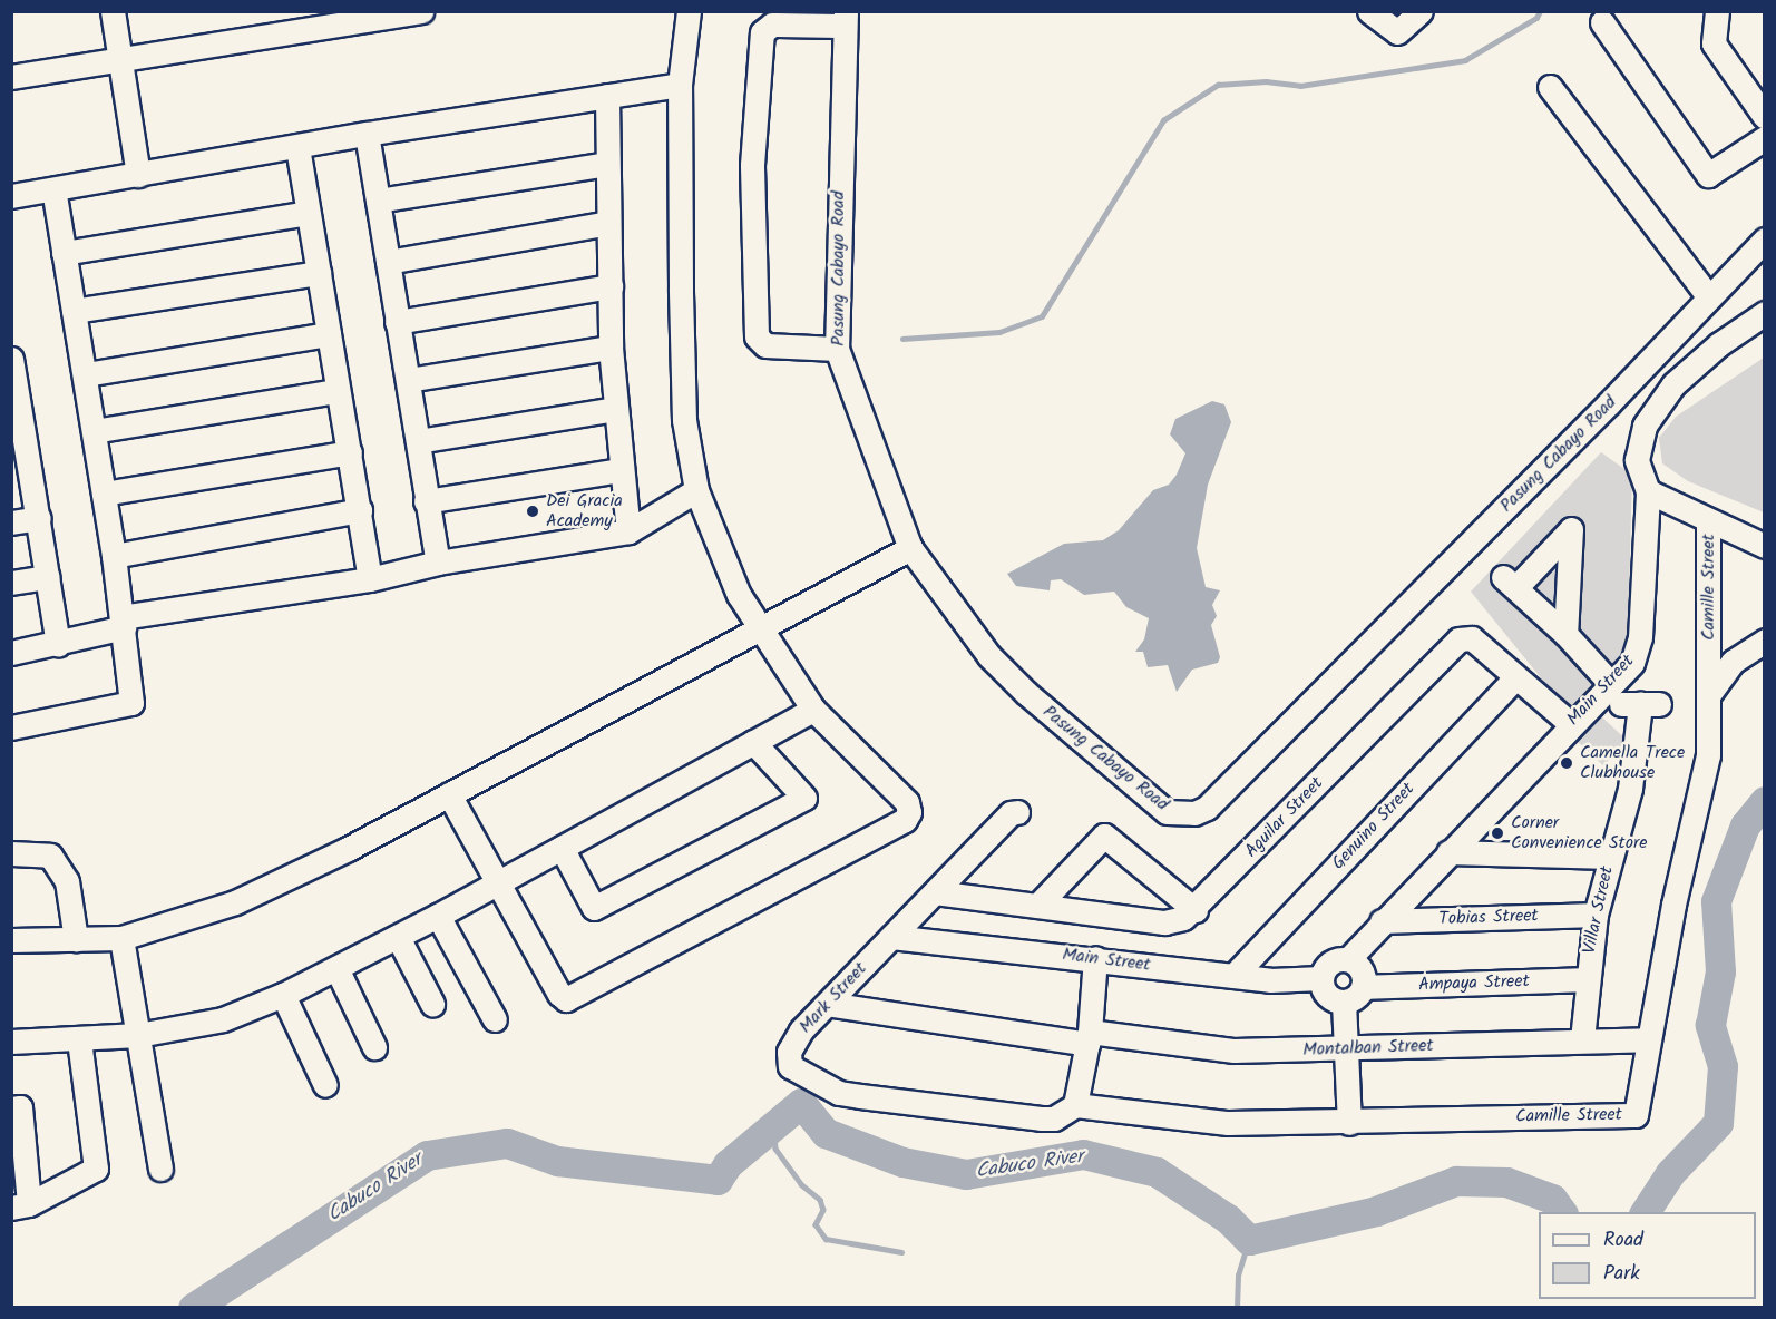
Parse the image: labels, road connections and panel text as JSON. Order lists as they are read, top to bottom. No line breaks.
{"streets":{"street":["Pasung Cabayo Road","Camille Street","Main Street","Aguilar Street","Genuino Street","Villar Street","Tobias Street","Ampaya Street","Mark Street","Montalban Street"]},"crossings":[["Camille Street","Main Street"],["Camille Street","Mark Street"],["Camille Street","Montalban Street"],["Main Street","Aguilar Street"],["Main Street","Genuino Street"],["Main Street","Villar Street"],["Main Street","Tobias Street"],["Main Street","Ampaya Street"],["Main Street","Mark Street"],["Aguilar Street","Genuino Street"],["Aguilar Street","Mark Street"],["Villar Street","Tobias Street"],["Villar Street","Ampaya Street"],["Villar Street","Montalban Street"],["Mark Street","Montalban Street"]],"water":["Cabuco River"],"places":["Dei Gracia Academy","Camella Trece Clubhouse","Corner Convenience Store"],"legend":["Road","Park"]}
